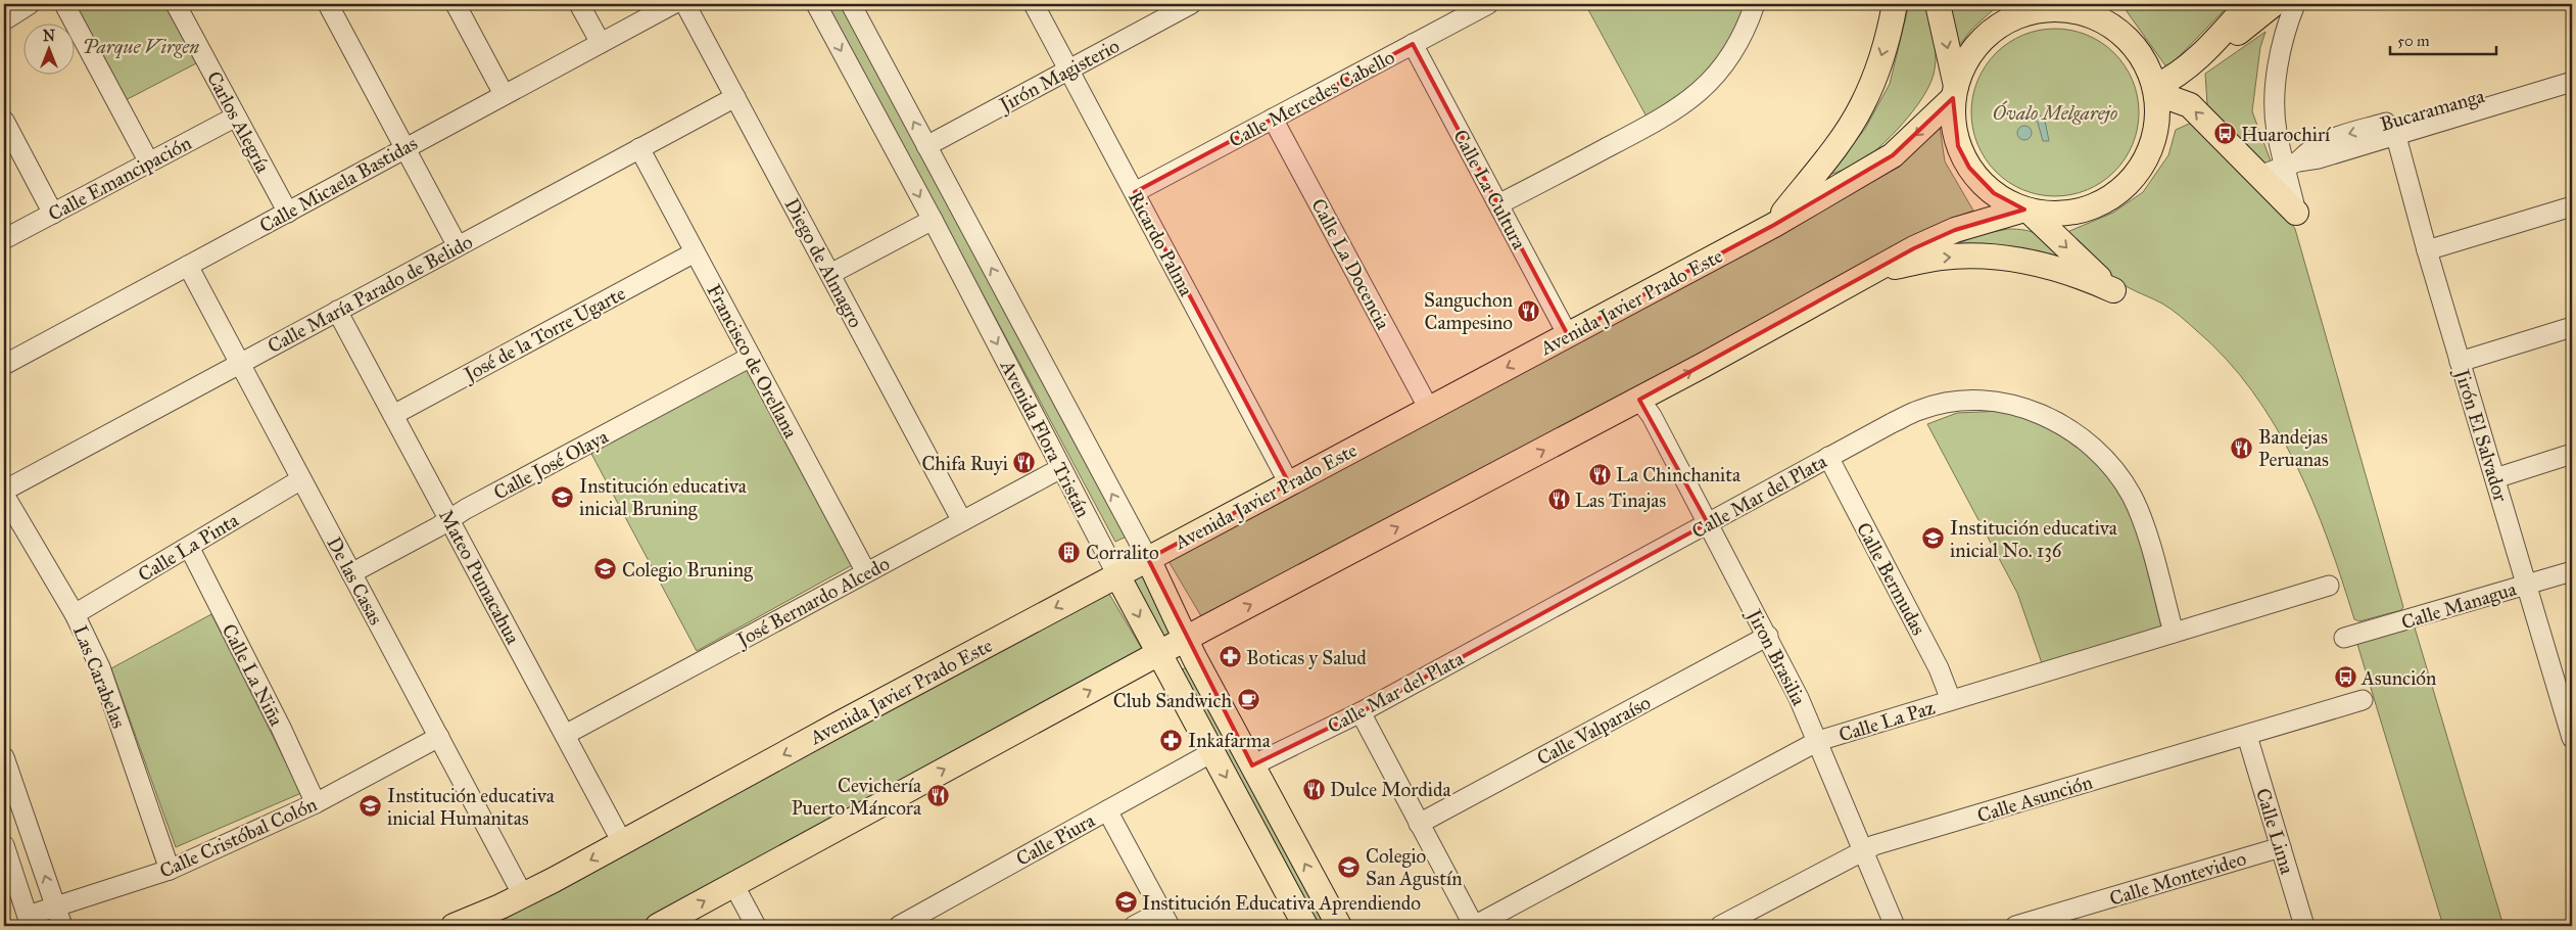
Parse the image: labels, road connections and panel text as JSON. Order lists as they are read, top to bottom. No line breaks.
{"streets":{"main road":["Avenida Javier Prado Este","Avenida Flora Tristán"],"street":["Jirón Magisterio","Calle Mercedes Cabello","Bucaramanga","Carlos Alegría","Calle Emancipación","Calle Micaela Bastidas","Calle La Cultura","Ricardo Palma","Diego de Almagro","Calle La Docencia","Calle María Parado de Belido","José de la Torre Ugarte","Francisco de Orellana","Jirón El Salvador","Calle José Olaya","Calle Mar del Plata","Calle La Pinta","Mateo Pumacahua","Calle Bermudas","De las Casas","José Bernardo Alcedo","Calle Managua","Jiron Brasilia","Calle La Niña","Las Carabelas","Calle La Paz","Calle Valparaíso","Calle Asunción","Calle Lima","Calle Cristóbal Colón","Calle Piura","Calle Montevideo"]},"crossings":[["Jirón Magisterio","Ricardo Palma"],["Jirón Magisterio","Avenida Flora Tristán"],["Calle Mercedes Cabello","Calle La Cultura"],["Calle Mercedes Cabello","Ricardo Palma"],["Calle Mercedes Cabello","Calle La Docencia"],["Bucaramanga","Jirón El Salvador"],["Carlos Alegría","Calle Emancipación"],["Carlos Alegría","Calle Micaela Bastidas"],["Calle Micaela Bastidas","De las Casas"],["Calle La Cultura","Avenida Javier Prado Este"],["Ricardo Palma","Avenida Javier Prado Este"],["Diego de Almagro","Calle María Parado de Belido"],["Diego de Almagro","José Bernardo Alcedo"],["Calle La Docencia","Avenida Javier Prado Este"],["Calle María Parado de Belido","Francisco de Orellana"],["Calle María Parado de Belido","Mateo Pumacahua"],["Calle María Parado de Belido","De las Casas"],["Avenida Javier Prado Este","Avenida Flora Tristán"],["Avenida Javier Prado Este","Mateo Pumacahua"],["Avenida Javier Prado Este","De las Casas"],["José de la Torre Ugarte","Francisco de Orellana"],["José de la Torre Ugarte","Mateo Pumacahua"],["Francisco de Orellana","Calle José Olaya"],["Francisco de Orellana","José Bernardo Alcedo"],["Jirón El Salvador","Calle Managua"],["Avenida Flora Tristán","Calle Mar del Plata"],["Avenida Flora Tristán","José Bernardo Alcedo"],["Avenida Flora Tristán","Calle Piura"],["Calle José Olaya","Mateo Pumacahua"],["Calle José Olaya","De las Casas"],["Calle Mar del Plata","Calle Bermudas"],["Calle Mar del Plata","Jiron Brasilia"],["Calle Mar del Plata","Calle La Paz"],["Calle La Pinta","De las Casas"],["Calle La Pinta","Calle La Niña"],["Calle La Pinta","Las Carabelas"],["Mateo Pumacahua","José Bernardo Alcedo"],["Calle Bermudas","Calle La Paz"],["De las Casas","Calle Cristóbal Colón"],["Jiron Brasilia","Calle La Paz"],["Jiron Brasilia","Calle Valparaíso"],["Jiron Brasilia","Calle Asunción"],["Calle La Niña","Calle Cristóbal Colón"],["Las Carabelas","Calle Cristóbal Colón"],["Calle Asunción","Calle Lima"],["Calle Lima","Calle Montevideo"]],"parks":["Parque Virgen","Óvalo Melgarejo"],"places":{"bus stop":["Huarochirí","Asunción"],"restaurant":["Sanguchon Campesino","Bandejas Peruanas","Chifa Ruyi","La Chinchanita","Las Tinajas","Dulce Mordida","Cevichería Puerto Máncora"],"school or university":["Institución educativa inicial Bruning","Institución educativa inicial No. 136","Colegio Bruning","Institución educativa inicial Humanitas","Colegio San Agustín","Institución Educativa Aprendiendo"],"building":["Corralito"],"pharmacy":["Boticas y Salud","Inkafarma"],"cafe":["Club Sandwich"]},"scale_bar":"50 m","north":"top"}
